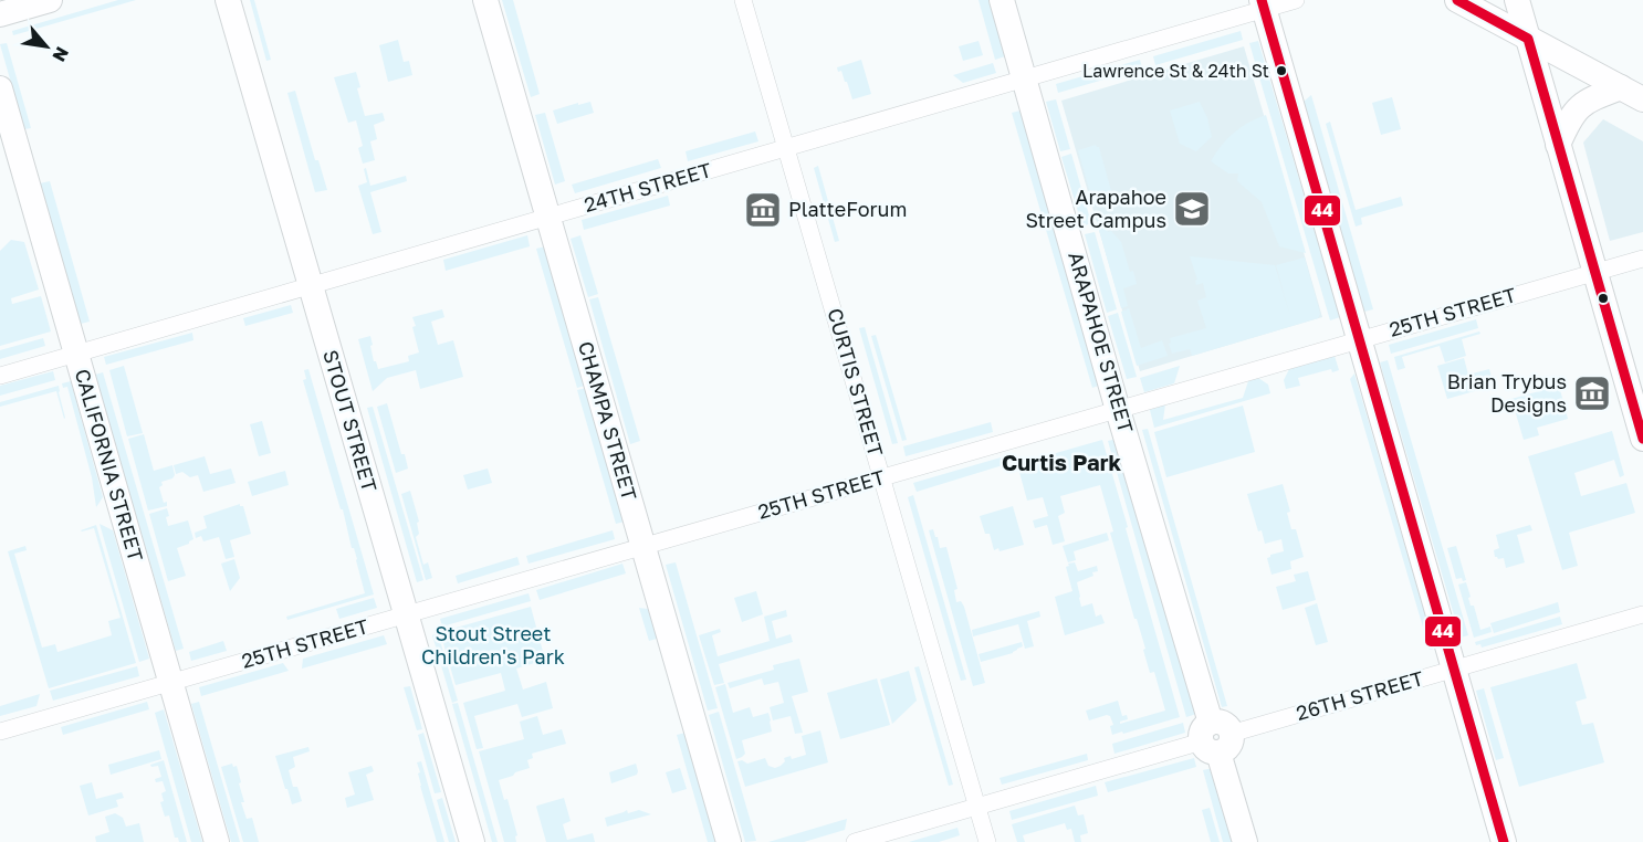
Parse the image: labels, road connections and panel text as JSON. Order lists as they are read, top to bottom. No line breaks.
{"streets":{"street":["24TH STREET","25TH STREET","ARAPAHOE STREET","CURTIS STREET","STOUT STREET","CHAMPA STREET","CALIFORNIA STREET","26TH STREET"]},"crossings":[["24TH STREET","ARAPAHOE STREET"],["24TH STREET","CURTIS STREET"],["24TH STREET","STOUT STREET"],["24TH STREET","CHAMPA STREET"],["24TH STREET","CALIFORNIA STREET"],["25TH STREET","ARAPAHOE STREET"],["25TH STREET","CURTIS STREET"],["25TH STREET","STOUT STREET"],["25TH STREET","CHAMPA STREET"],["25TH STREET","CALIFORNIA STREET"],["ARAPAHOE STREET","26TH STREET"],["CURTIS STREET","26TH STREET"]],"districts":["Curtis Park"],"parks":["Stout Street Children's Park"],"places":{"other":["Lawrence St & 24th St"],"school or university":["Arapahoe Street Campus"],"museum":["PlatteForum","Brian Trybus Designs"]},"lines":["transit line 44"],"north":"bottom right"}
